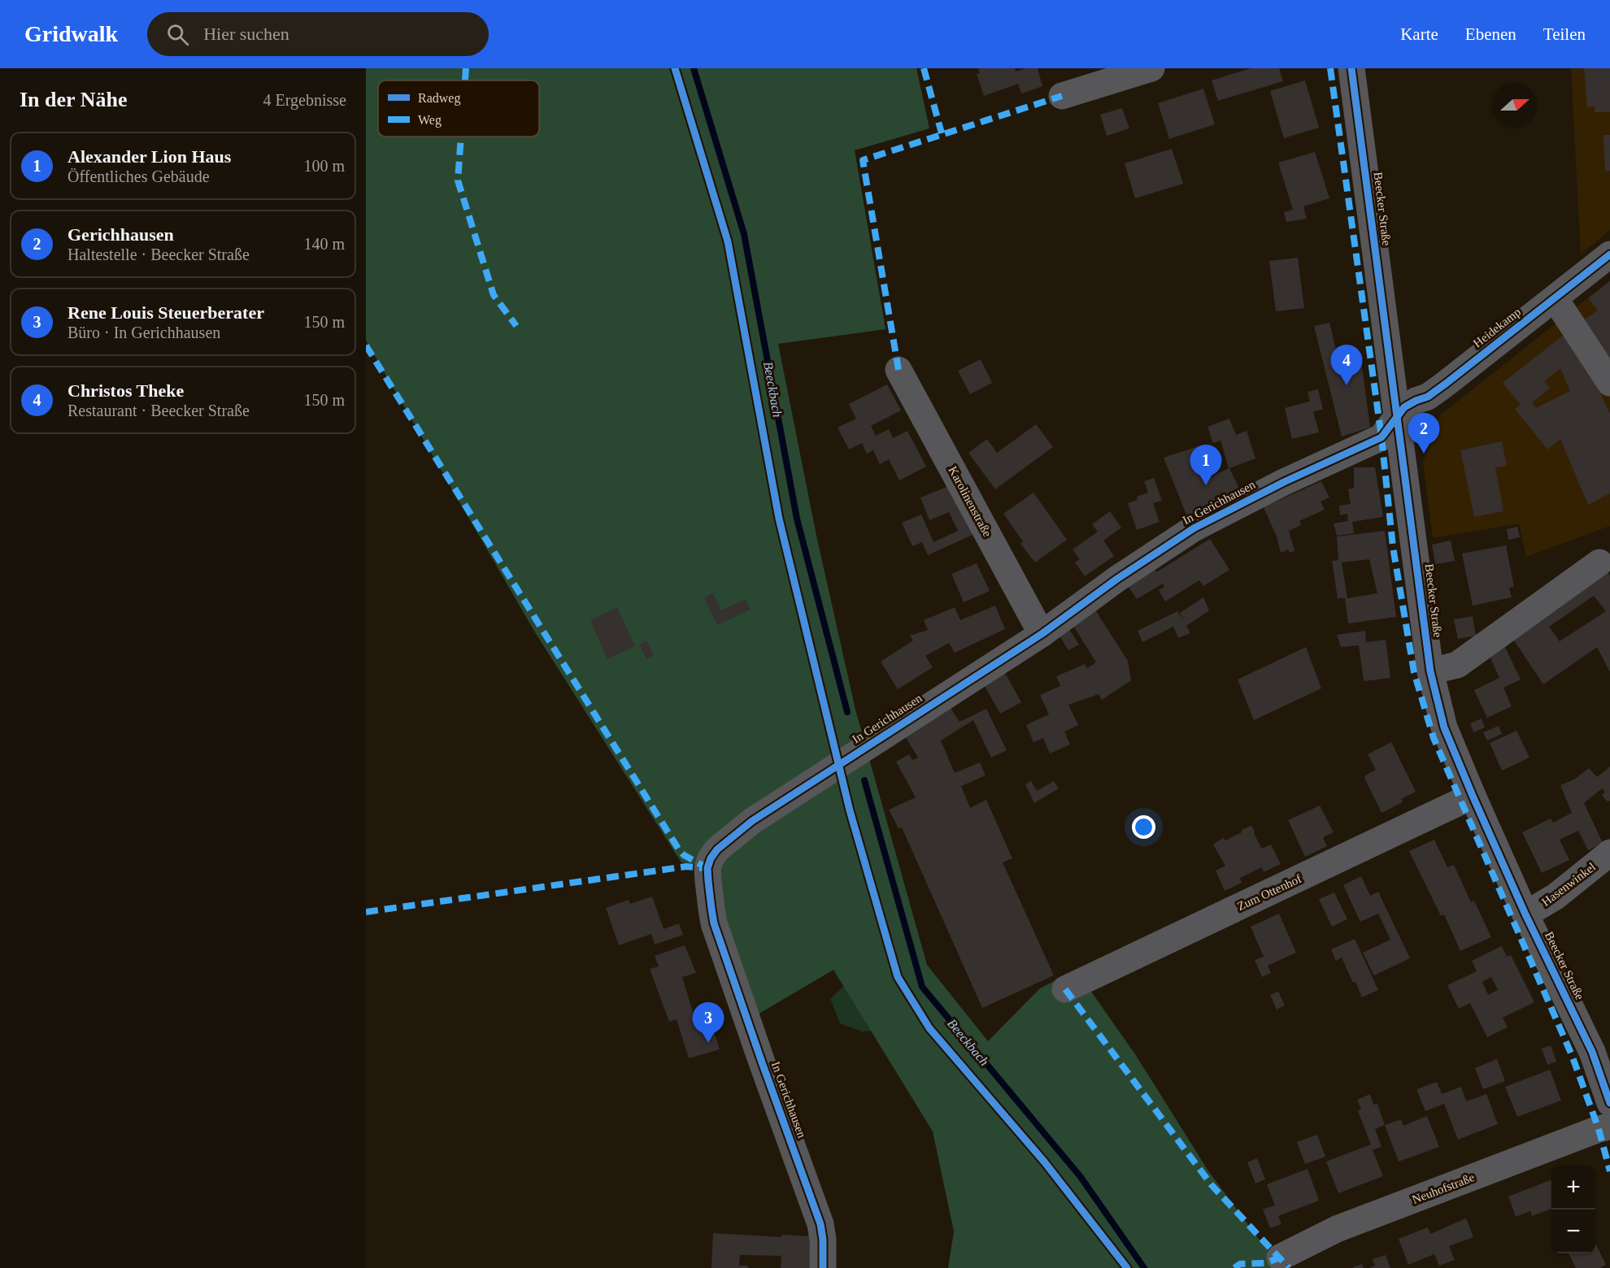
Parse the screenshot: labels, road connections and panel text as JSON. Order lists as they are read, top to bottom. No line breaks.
{"streets":{"street":["Beecker Straße","Heidekamp","Karolinenstraße","In Gerichhausen","Hasenwinkel","Zum Ottenhof","Neuhofstraße"]},"crossings":[["Beecker Straße","Heidekamp"],["Beecker Straße","In Gerichhausen"],["Beecker Straße","Hasenwinkel"],["Beecker Straße","Zum Ottenhof"],["Heidekamp","In Gerichhausen"],["Karolinenstraße","In Gerichhausen"]],"water":["Beeckbach"],"legend":["Radweg","Weg"],"north":"right","page":{"header":"Gridwalk","search":"Hier suchen","nav":["Karte","Ebenen","Teilen"],"heading":["In der Nähe","4 Ergebnisse"],"list":[{"mark":"1","name":"Alexander Lion Haus","note":"Öffentliches Gebäude","value":"100 m"},{"mark":"2","name":"Gerichhausen","note":"Haltestelle · Beecker Straße","value":"140 m"},{"mark":"3","name":"Rene Louis Steuerberater","note":"Büro · In Gerichhausen","value":"150 m"},{"mark":"4","name":"Christos Theke","note":"Restaurant · Beecker Straße","value":"150 m"}],"pins":["4","2","1","3"],"map_buttons":["+","−"]}}
